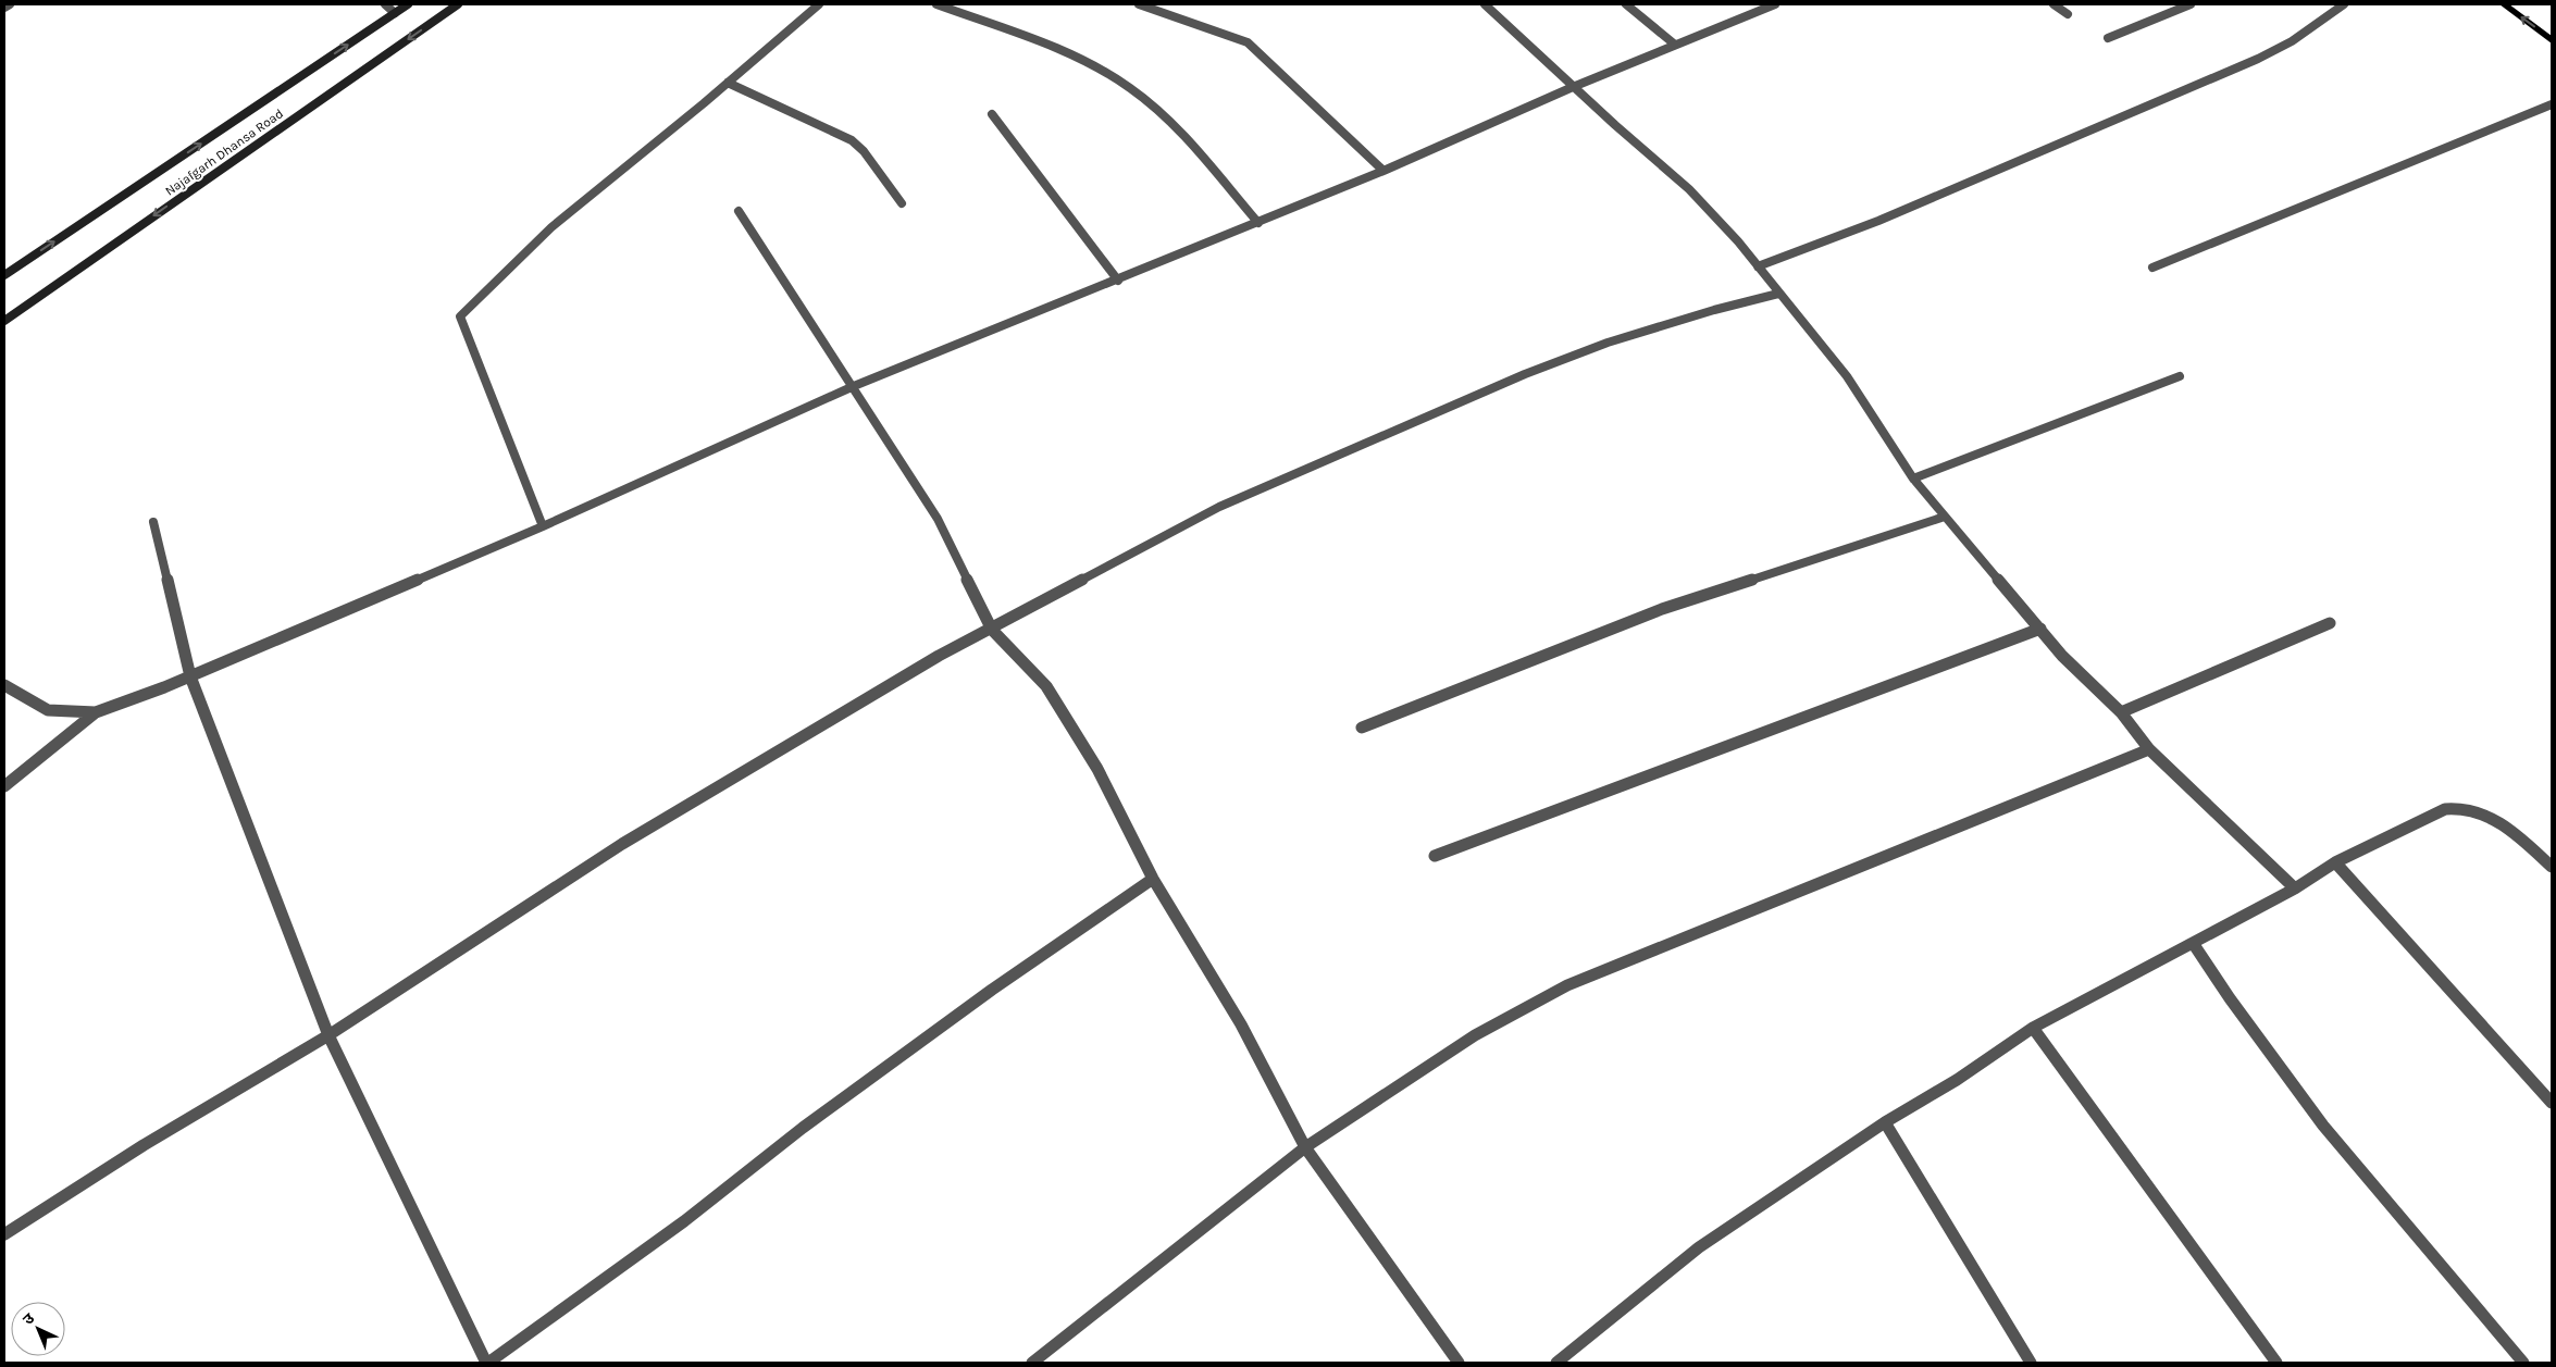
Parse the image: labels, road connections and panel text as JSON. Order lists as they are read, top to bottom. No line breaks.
{"streets":{"main road":["Najafgarh Dhansa Road"]},"north":"top left"}
